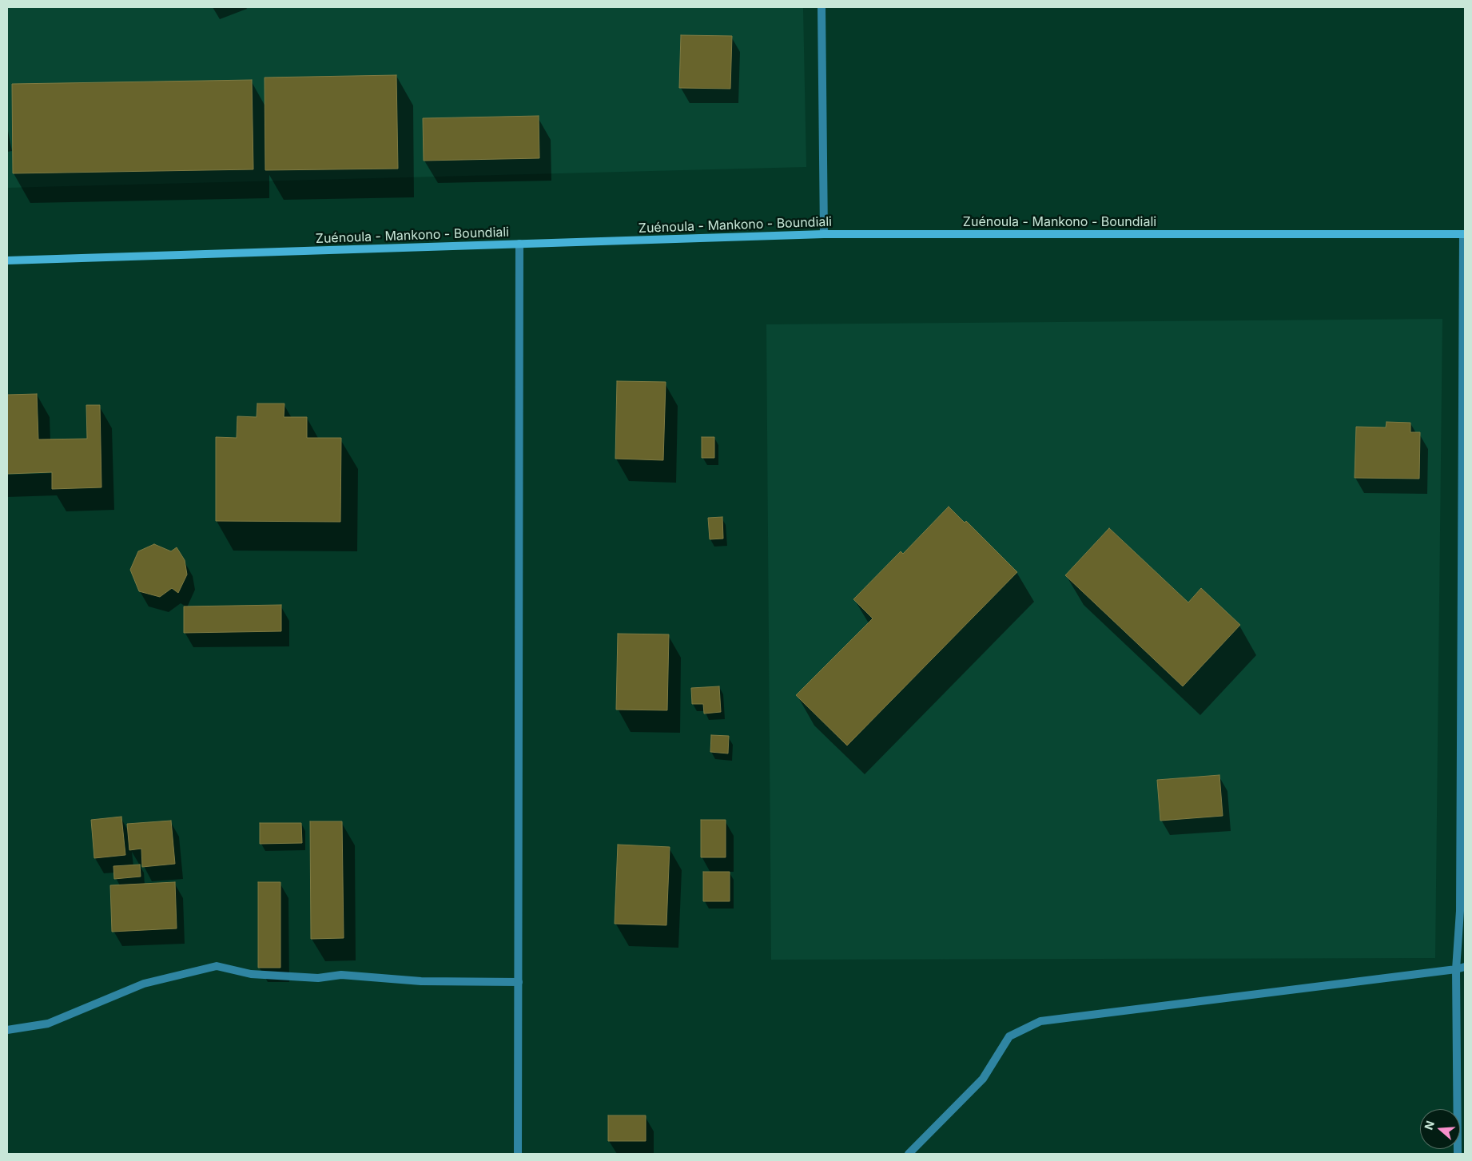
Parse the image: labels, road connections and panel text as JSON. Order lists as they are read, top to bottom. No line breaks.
{"streets":{"main road":["Zuénoula - Mankono - Boundiali"]},"north":"left"}
